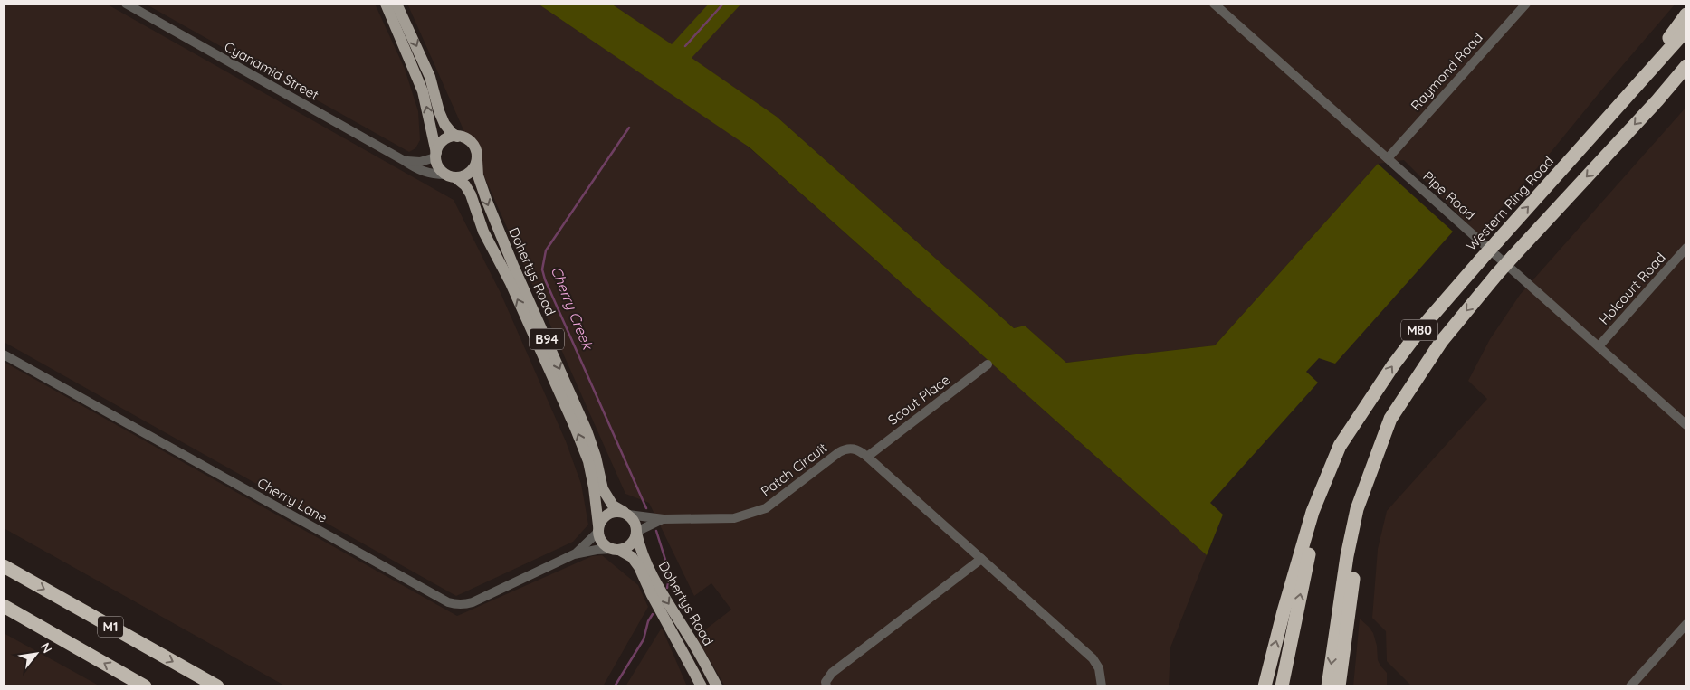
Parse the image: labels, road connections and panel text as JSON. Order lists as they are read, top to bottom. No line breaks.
{"streets":{"highway":["Western Ring Road","M80","M1"],"main road":["Dohertys Road","B94"],"street":["Cyanamid Street","Raymond Road","Pipe Road","Holcourt Road","Scout Place","Patch Circuit","Cherry Lane"]},"crossings":[["Cyanamid Street","Dohertys Road"],["Cyanamid Street","B94"],["Raymond Road","Pipe Road"],["Pipe Road","Holcourt Road"],["Dohertys Road","B94"],["Dohertys Road","Patch Circuit"],["Dohertys Road","Cherry Lane"],["B94","Patch Circuit"],["B94","Cherry Lane"],["Scout Place","Patch Circuit"],["Patch Circuit","Cherry Lane"]],"water":["Cherry Creek"],"north":"top right"}
